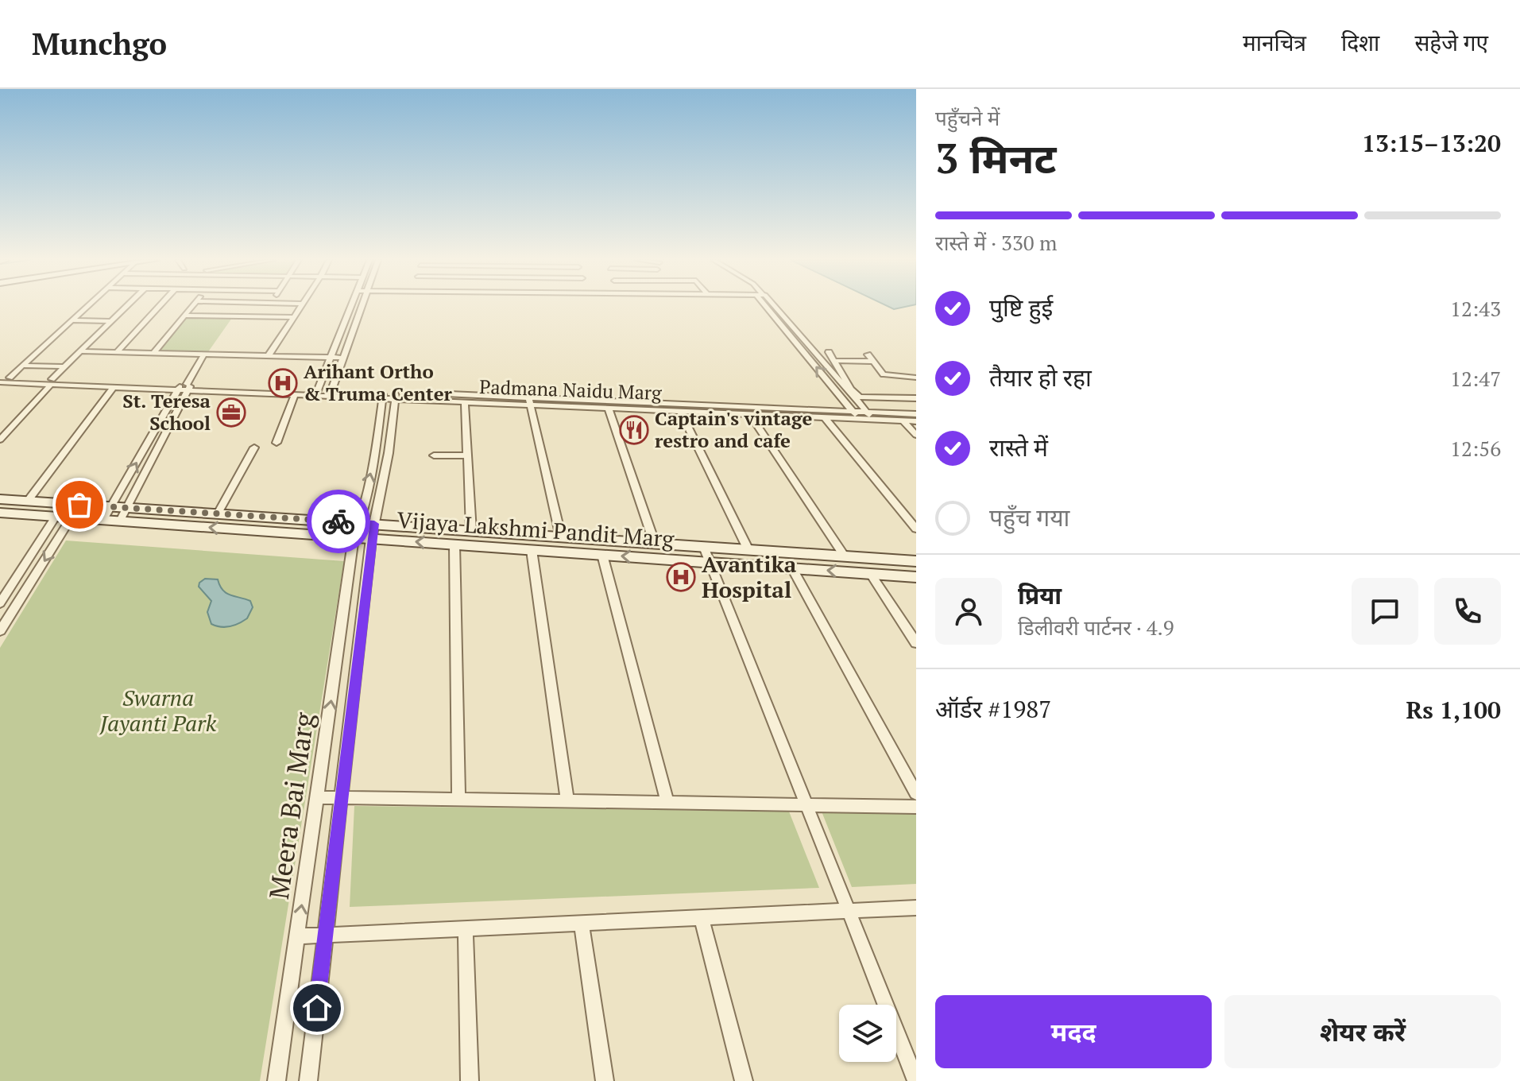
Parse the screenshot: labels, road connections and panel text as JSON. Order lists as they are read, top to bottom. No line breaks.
{"streets":{"street":["Padmana Naidu Marg","Vijaya Lakshmi Pandit Marg","Meera Bai Marg"]},"crossings":[["Padmana Naidu Marg","Meera Bai Marg"],["Vijaya Lakshmi Pandit Marg","Meera Bai Marg"]],"parks":["Swarna Jayanti Park"],"places":{"hospital":["Arihant Ortho & Truma Center","Avantika Hospital"],"office":["St. Teresa School"],"restaurant":["Captain's vintage restro and cafe"]},"page":{"header":"Munchgo","nav":["मानचित्र","दिशा","सहेजे गए"],"heading":["3 मिनट","पहुँचने में","13:15–13:20"],"panel":["प्रिया","डिलीवरी पार्टनर · 4.9","ऑर्डर #1987","Rs 1,100"],"bar":"रास्ते में · 330 m","list":[["पुष्टि हुई","12:43"],["तैयार हो रहा","12:47"],["रास्ते में","12:56"],"पहुँच गया"],"buttons":["मदद","शेयर करें"]}}
